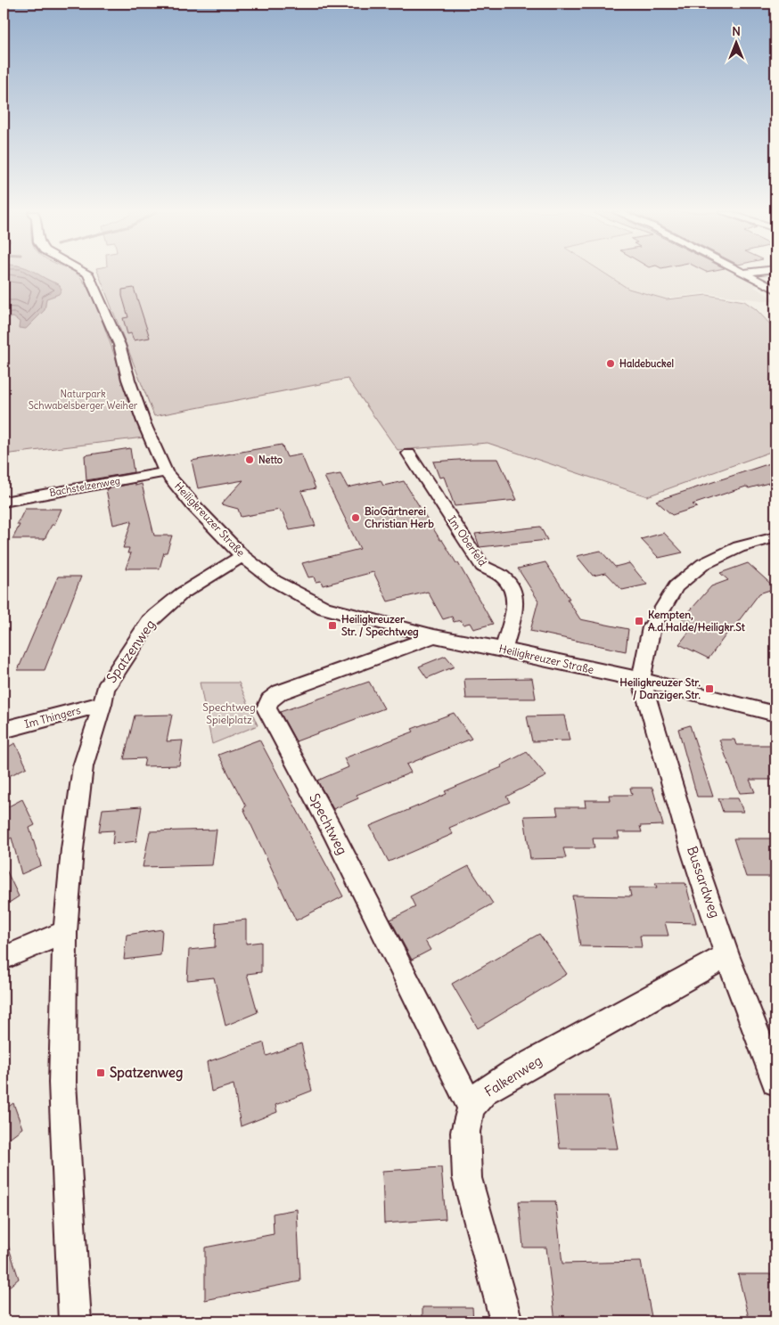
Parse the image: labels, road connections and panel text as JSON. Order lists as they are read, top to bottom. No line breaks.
{"streets":{"street":["Bachstelzenweg","Heiligkreuzer Straße","Im Oberfeld","Spatzenweg","Im Thingers","Spechtweg","Bussardweg","Falkenweg"]},"crossings":[["Bachstelzenweg","Heiligkreuzer Straße"],["Heiligkreuzer Straße","Im Oberfeld"],["Heiligkreuzer Straße","Spatzenweg"],["Heiligkreuzer Straße","Spechtweg"],["Heiligkreuzer Straße","Bussardweg"],["Spatzenweg","Im Thingers"],["Spechtweg","Falkenweg"],["Bussardweg","Falkenweg"]],"parks":["Naturpark Schwabelsberger Weiher","Spechtweg Spielplatz"],"places":{"other":["Haldebuckel","Netto","BioGärtnerei Christian Herb"],"transit":["Kempten, A.d.Halde/Heiligkr.St","Heiligkreuzer Str. / Spechtweg","Heiligkreuzer Str. / Danziger Str.","Spatzenweg"]},"north":"top"}
